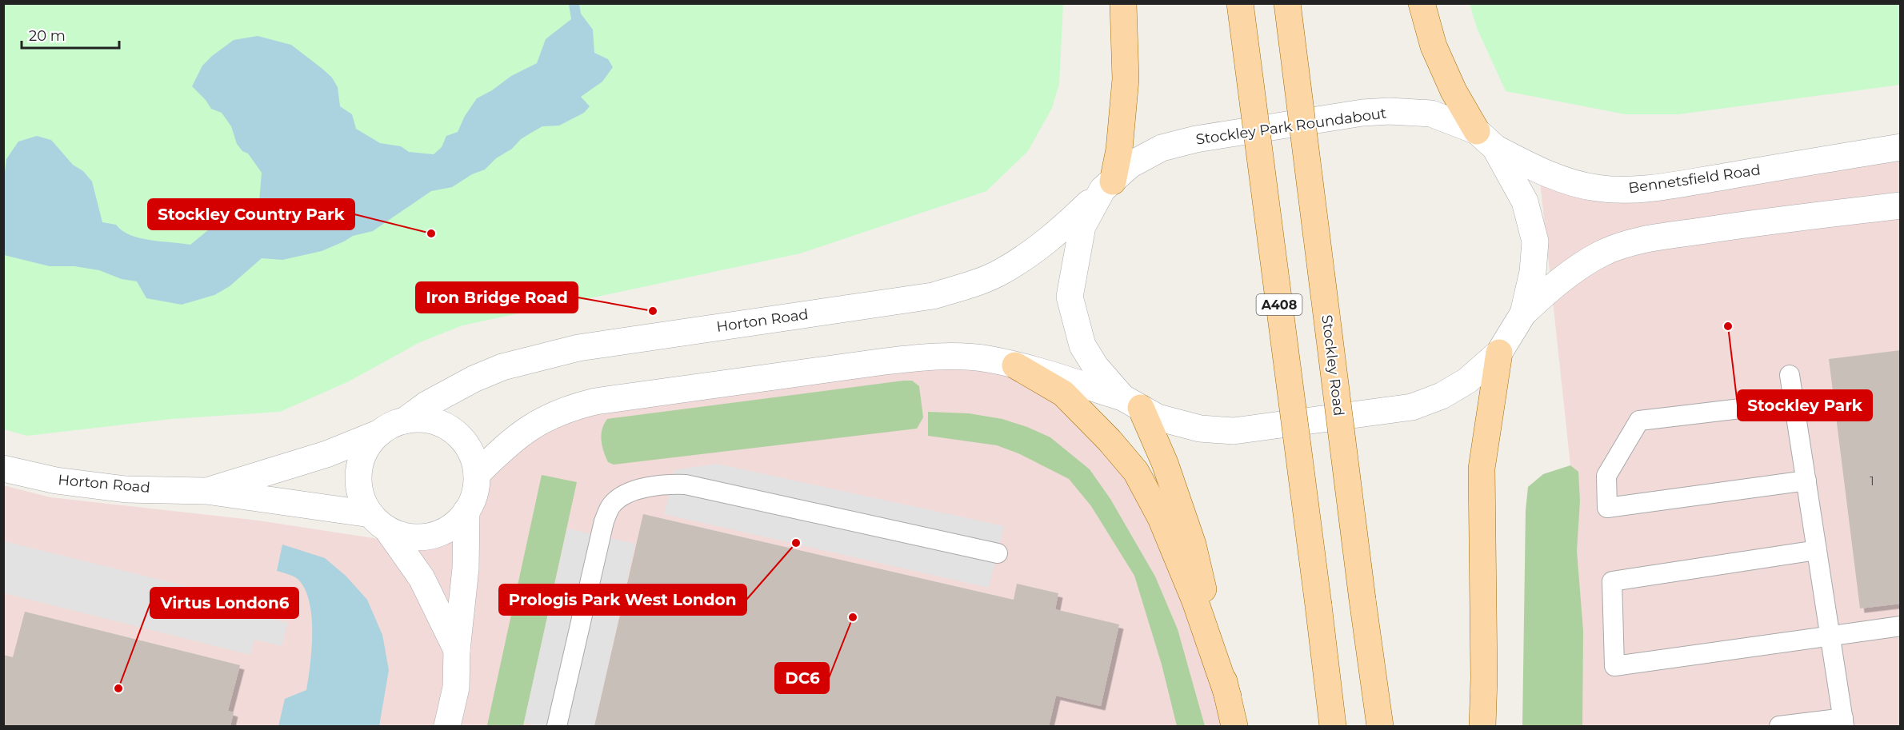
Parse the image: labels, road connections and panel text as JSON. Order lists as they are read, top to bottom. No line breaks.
{"streets":{"main road":["A408","Stockley Road"],"street":["Stockley Park Roundabout","Bennetsfield Road","Horton Road"]},"crossings":[["Stockley Park Roundabout","Bennetsfield Road"],["Stockley Park Roundabout","Horton Road"]],"places":["Stockley Country Park","Iron Bridge Road","Stockley Park","Prologis Park West London","DC6","Virtus London6"],"house_numbers":["1"],"scale_bar":"20 m"}
